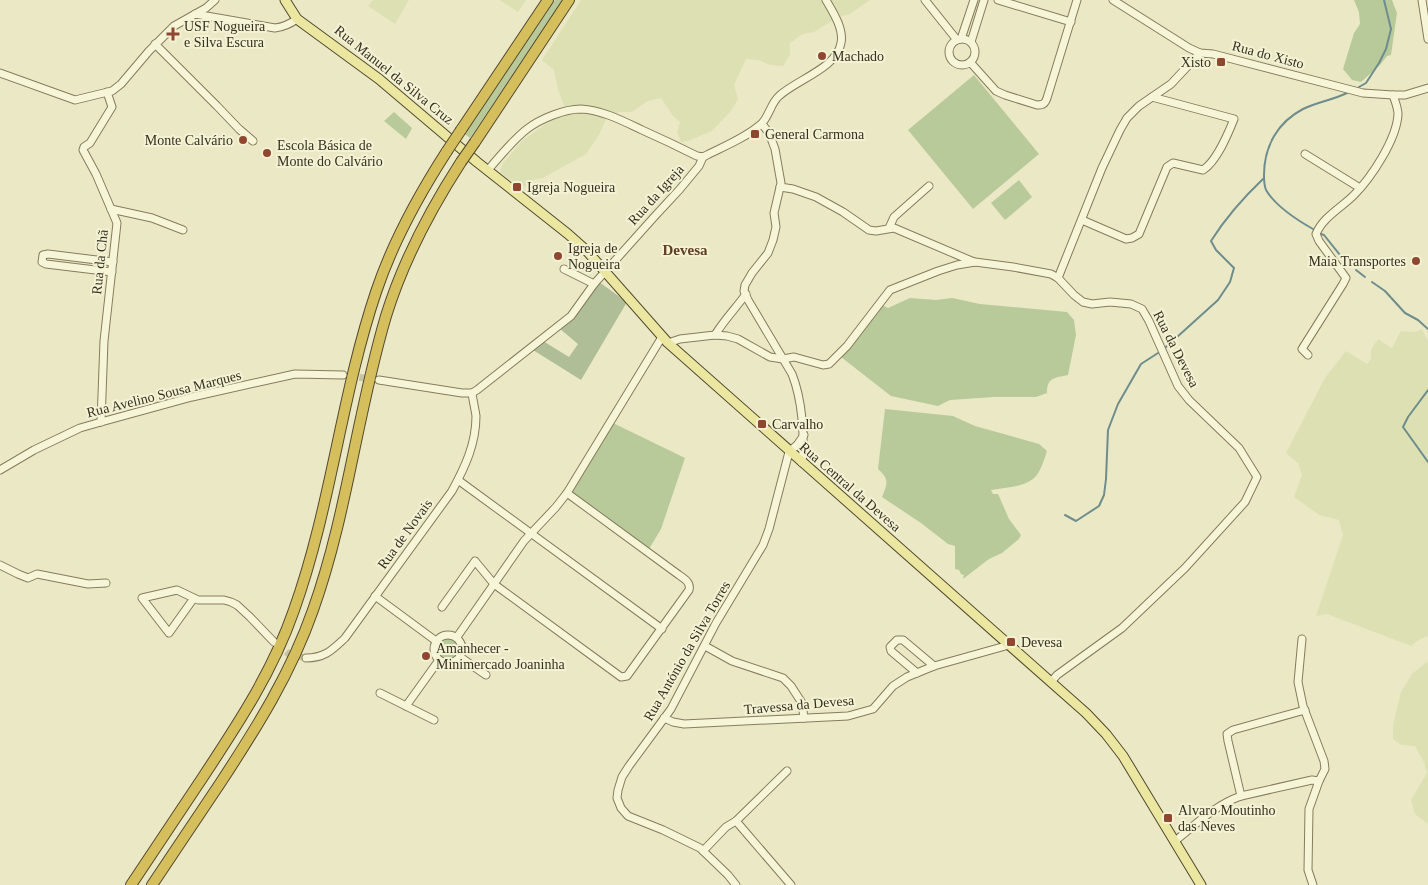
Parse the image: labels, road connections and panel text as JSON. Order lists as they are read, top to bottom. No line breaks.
{"streets":{"main road":["Rua Manuel da Silva Cruz","Rua Central da Devesa"],"street":["Rua do Xisto","Rua da Igreja","Rua da Chã","Rua da Devesa","Rua Avelino Sousa Marques","Rua de Novais","Rua António da Silva Torres","Travessa da Devesa"]},"crossings":[["Rua Manuel da Silva Cruz","Rua Central da Devesa"],["Rua da Igreja","Rua Central da Devesa"],["Rua da Chã","Rua Avelino Sousa Marques"],["Rua da Devesa","Rua Central da Devesa"],["Rua Central da Devesa","Rua António da Silva Torres"],["Rua Central da Devesa","Travessa da Devesa"],["Rua António da Silva Torres","Travessa da Devesa"]],"districts":["Devesa"],"places":{"health":["USF Nogueira e Silva Escura"],"other":["Machado","Monte Calvário","Escola Básica de Monte do Calvário","Igreja de Nogueira","Maia Transportes","Amanhecer - Minimercado Joaninha"],"transit":["Xisto","General Carmona","Igreja Nogueira","Carvalho","Devesa","Alvaro Moutinho das Neves"]}}
